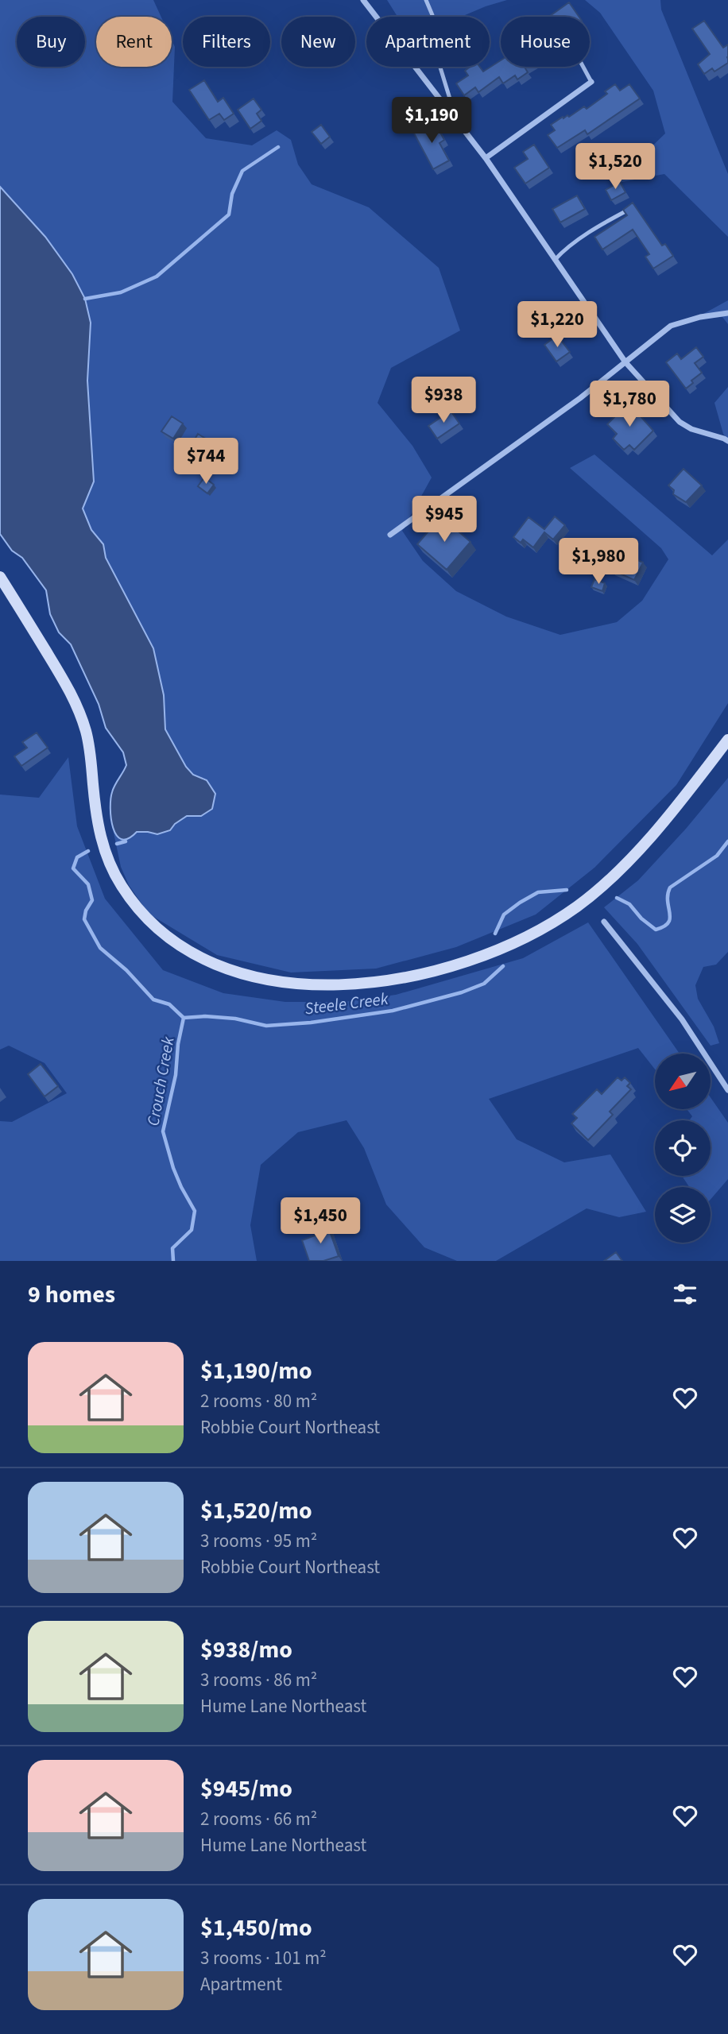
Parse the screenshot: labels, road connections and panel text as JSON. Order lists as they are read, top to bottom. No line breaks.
{"water":["Steele Creek","Crouch Creek"],"north":"bottom left","page":{"chip":["Buy","Rent","Filters","New","Apartment","House"],"price":["$1,190","$1,520","$1,220","$938","$1,780","$744","$945","$1,980","$1,450"],"heading":"9 homes","list":[{"name":"$1,190/mo","note":"2 rooms · 80 m² · Robbie Court Northeast"},{"name":"$1,520/mo","note":"3 rooms · 95 m² · Robbie Court Northeast"},{"name":"$938/mo","note":"3 rooms · 86 m² · Hume Lane Northeast"},{"name":"$945/mo","note":"2 rooms · 66 m² · Hume Lane Northeast"},{"name":"$1,450/mo","note":"3 rooms · 101 m² · Apartment"}]}}
